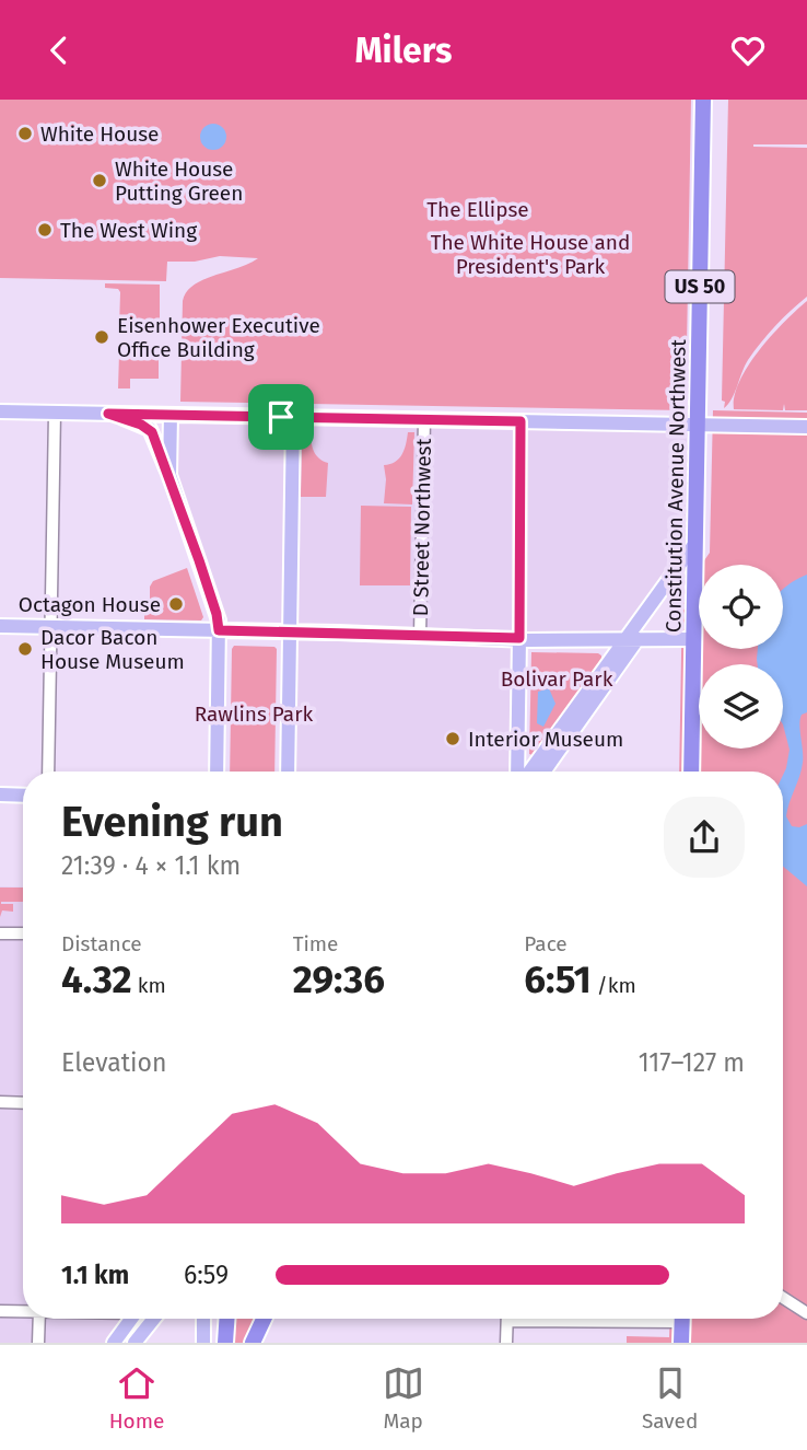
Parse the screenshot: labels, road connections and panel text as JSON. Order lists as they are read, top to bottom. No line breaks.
{"streets":{"highway":["US 50","Constitution Avenue Northwest"],"street":["D Street Northwest"]},"parks":["The Ellipse","The White House and President's Park","Bolivar Park","Rawlins Park"],"places":["White House","White House Putting Green","The West Wing","Eisenhower Executive Office Building","Octagon House","Dacor Bacon House Museum","Interior Museum"],"page":{"header":"Milers","heading":["Evening run","21:39 · 4 × 1.1 km"],"stats":[["Distance","4.32 km"],["Time","29:36"],["Pace","6:51 /km"]],"chart":["Elevation","117–127 m"],"list":[{"name":"1.1 km","note":"6:59"}],"tabs":["Home","Map","Saved"]}}
